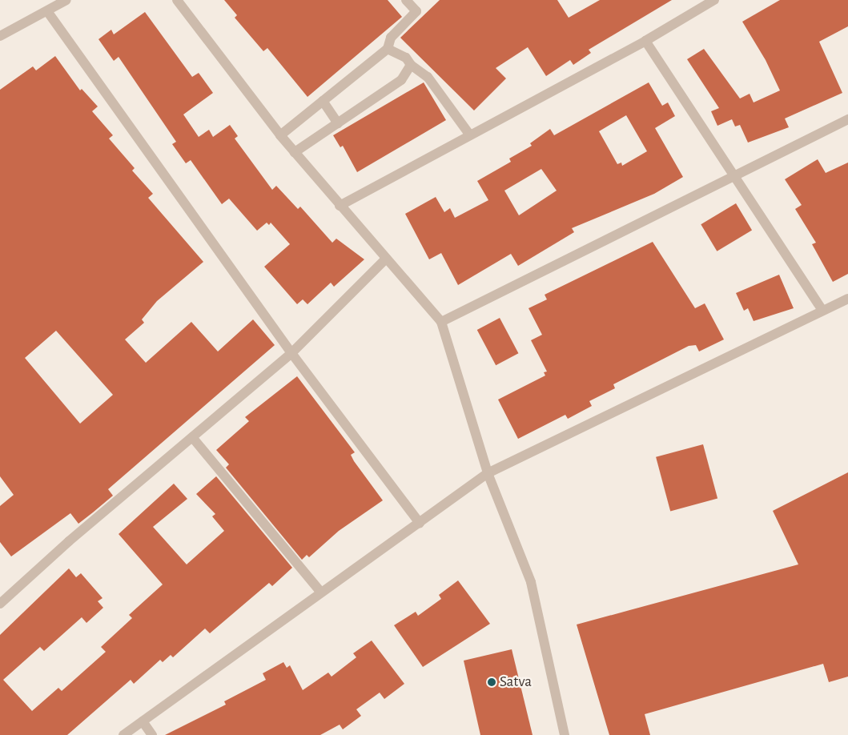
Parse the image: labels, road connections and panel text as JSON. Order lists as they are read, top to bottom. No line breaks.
{"places":["Satva"]}
